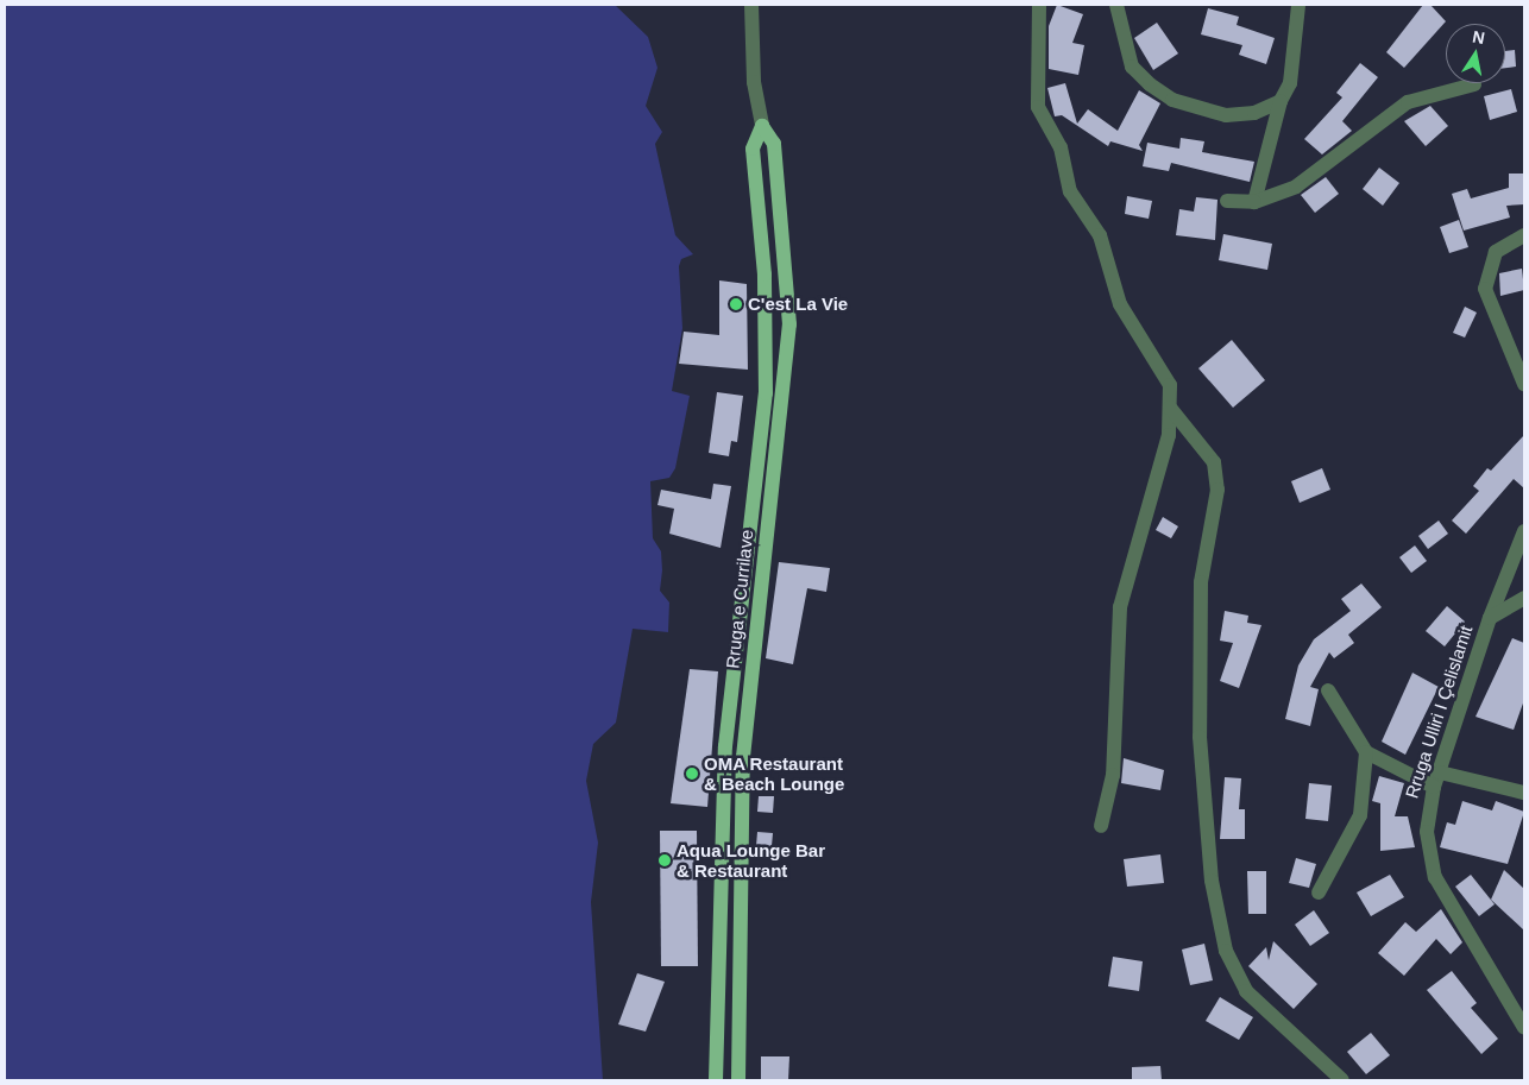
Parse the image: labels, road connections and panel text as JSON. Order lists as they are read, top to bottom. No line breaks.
{"streets":{"main road":["Rruga e Currilave"],"street":["Rruga Ulliri I Çelislamit"]},"places":["C'est La Vie","OMA Restaurant & Beach Lounge","Aqua Lounge Bar & Restaurant"],"north":"top"}
